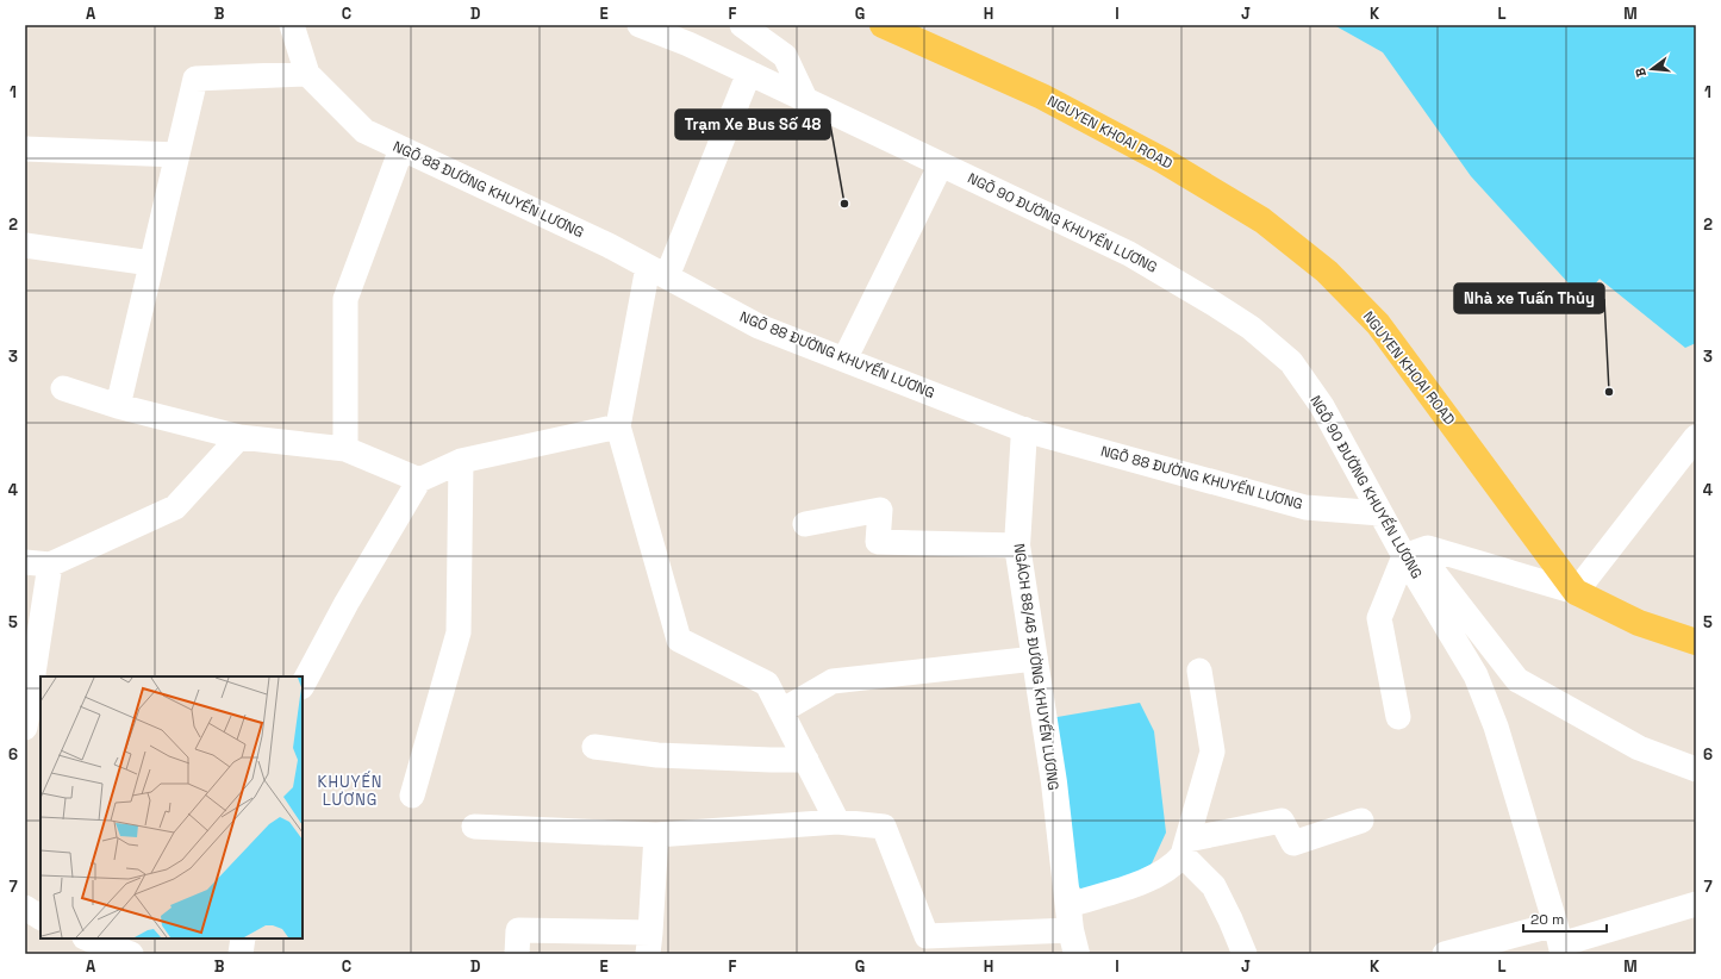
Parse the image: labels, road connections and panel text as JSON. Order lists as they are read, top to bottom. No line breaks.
{"streets":{"main road":["NGUYEN KHOAI ROAD"],"street":["NGÕ 88 ĐƯỜNG KHUYẾN LƯƠNG","NGÕ 90 ĐƯỜNG KHUYẾN LƯƠNG","NGÁCH 88/46 ĐƯỜNG KHUYẾN LƯƠNG"]},"crossings":[["NGÕ 88 ĐƯỜNG KHUYẾN LƯƠNG","NGÕ 90 ĐƯỜNG KHUYẾN LƯƠNG"],["NGÕ 88 ĐƯỜNG KHUYẾN LƯƠNG","NGÁCH 88/46 ĐƯỜNG KHUYẾN LƯƠNG"]],"districts":["KHUYẾN LƯƠNG"],"places":["Trạm Xe Bus Số 48","Nhà xe Tuấn Thủy"],"scale_bar":"20 m","north":"left","grid":{"columns":["A","B","C","D","E","F","G","H","I","J","K","L","M"],"rows":["1","2","3","4","5","6","7"]}}
